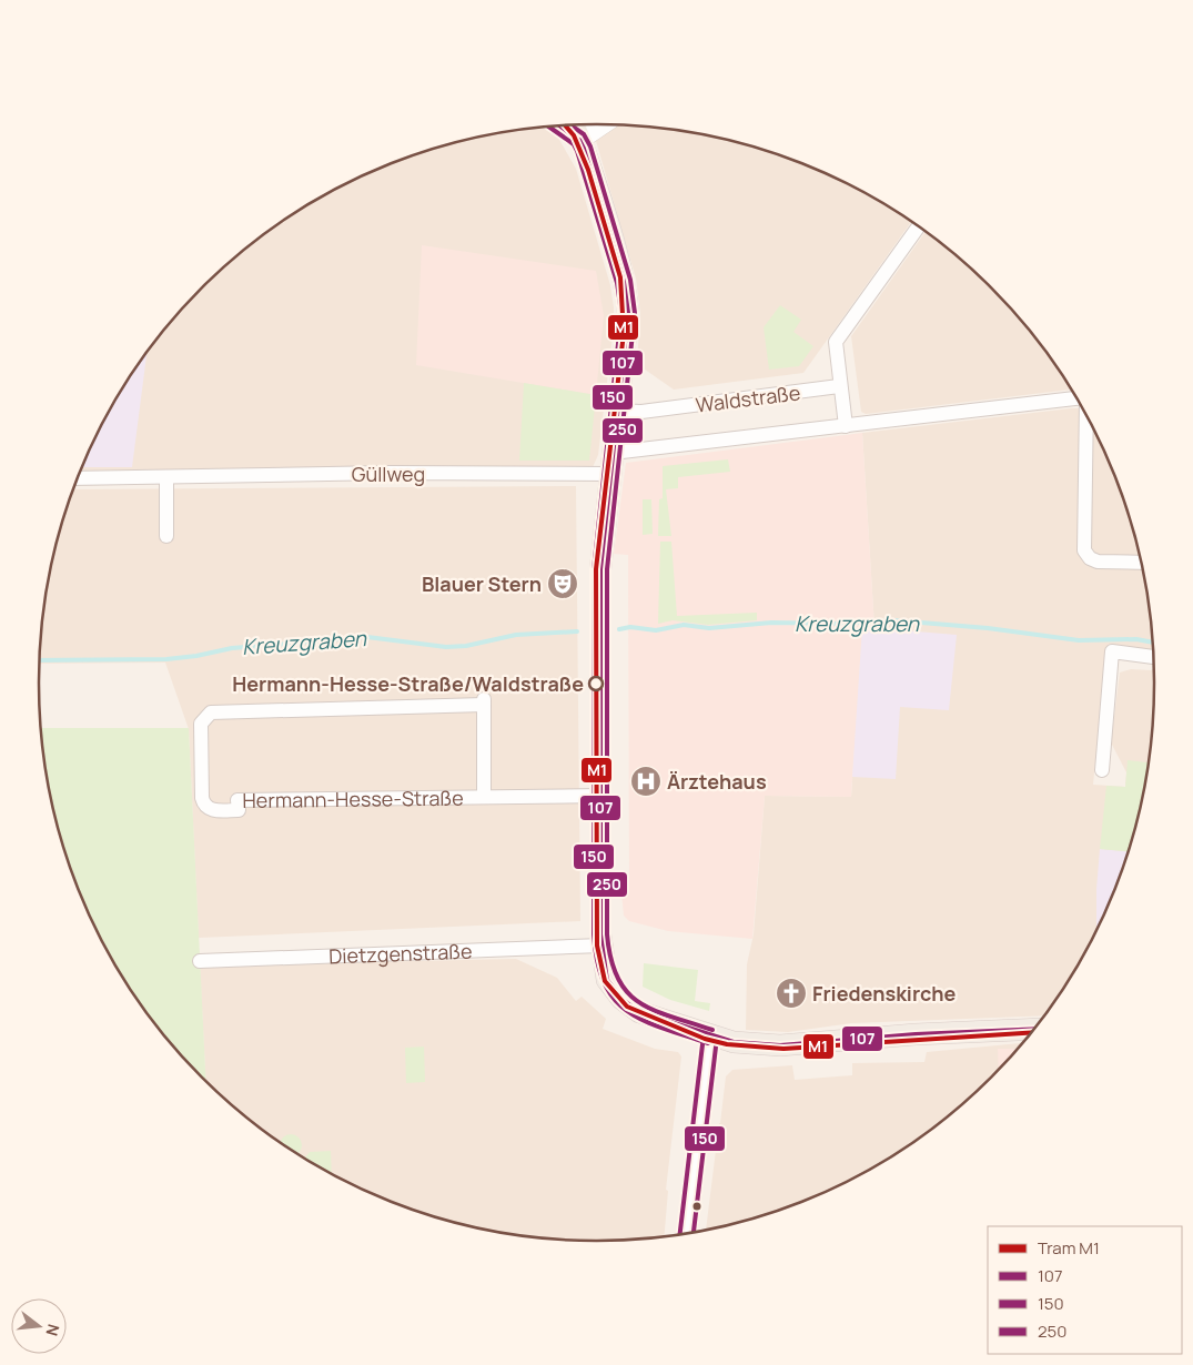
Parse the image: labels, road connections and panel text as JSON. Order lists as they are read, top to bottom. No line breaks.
{"streets":{"street":["Waldstraße","Güllweg","Hermann-Hesse-Straße","Dietzgenstraße"]},"water":["Kreuzgraben"],"places":{"theatre":["Blauer Stern"],"other":["Hermann-Hesse-Straße/Waldstraße"],"hospital":["Ärztehaus"],"church":["Friedenskirche"]},"lines":["transit line 250","tram line M1","transit line 107","transit line 150"],"legend":["Tram M1","107","150","250"],"north":"right"}
